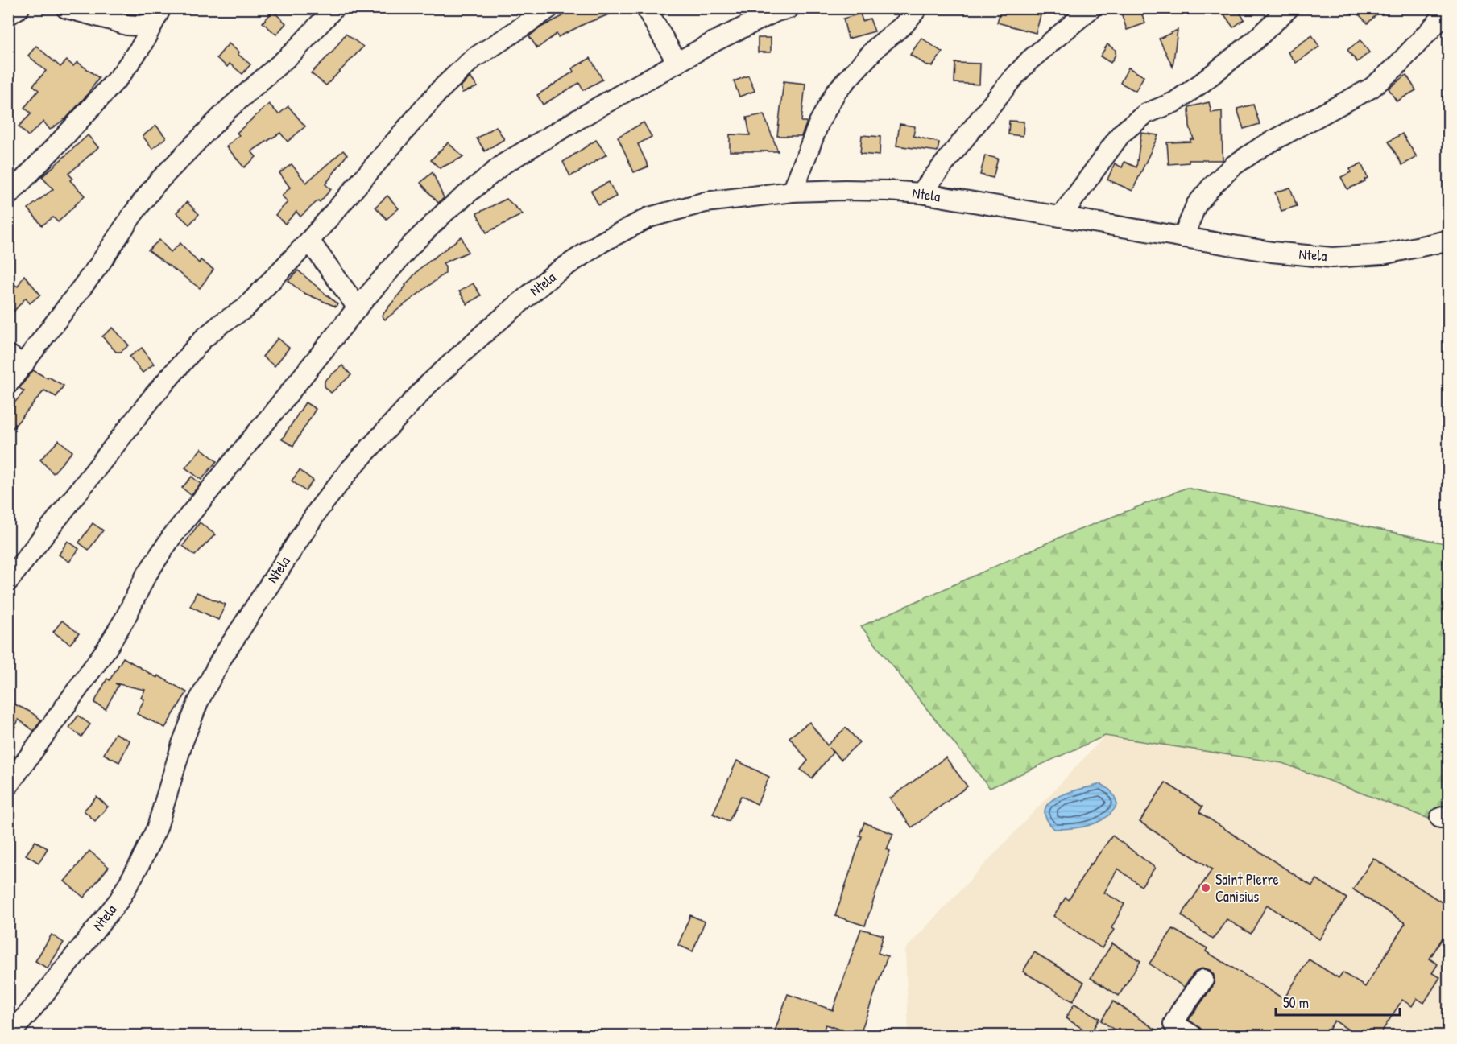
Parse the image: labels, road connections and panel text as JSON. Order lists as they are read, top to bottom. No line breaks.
{"streets":{"street":["Ntela"]},"places":["Saint Pierre Canisius"],"scale_bar":"50 m"}
